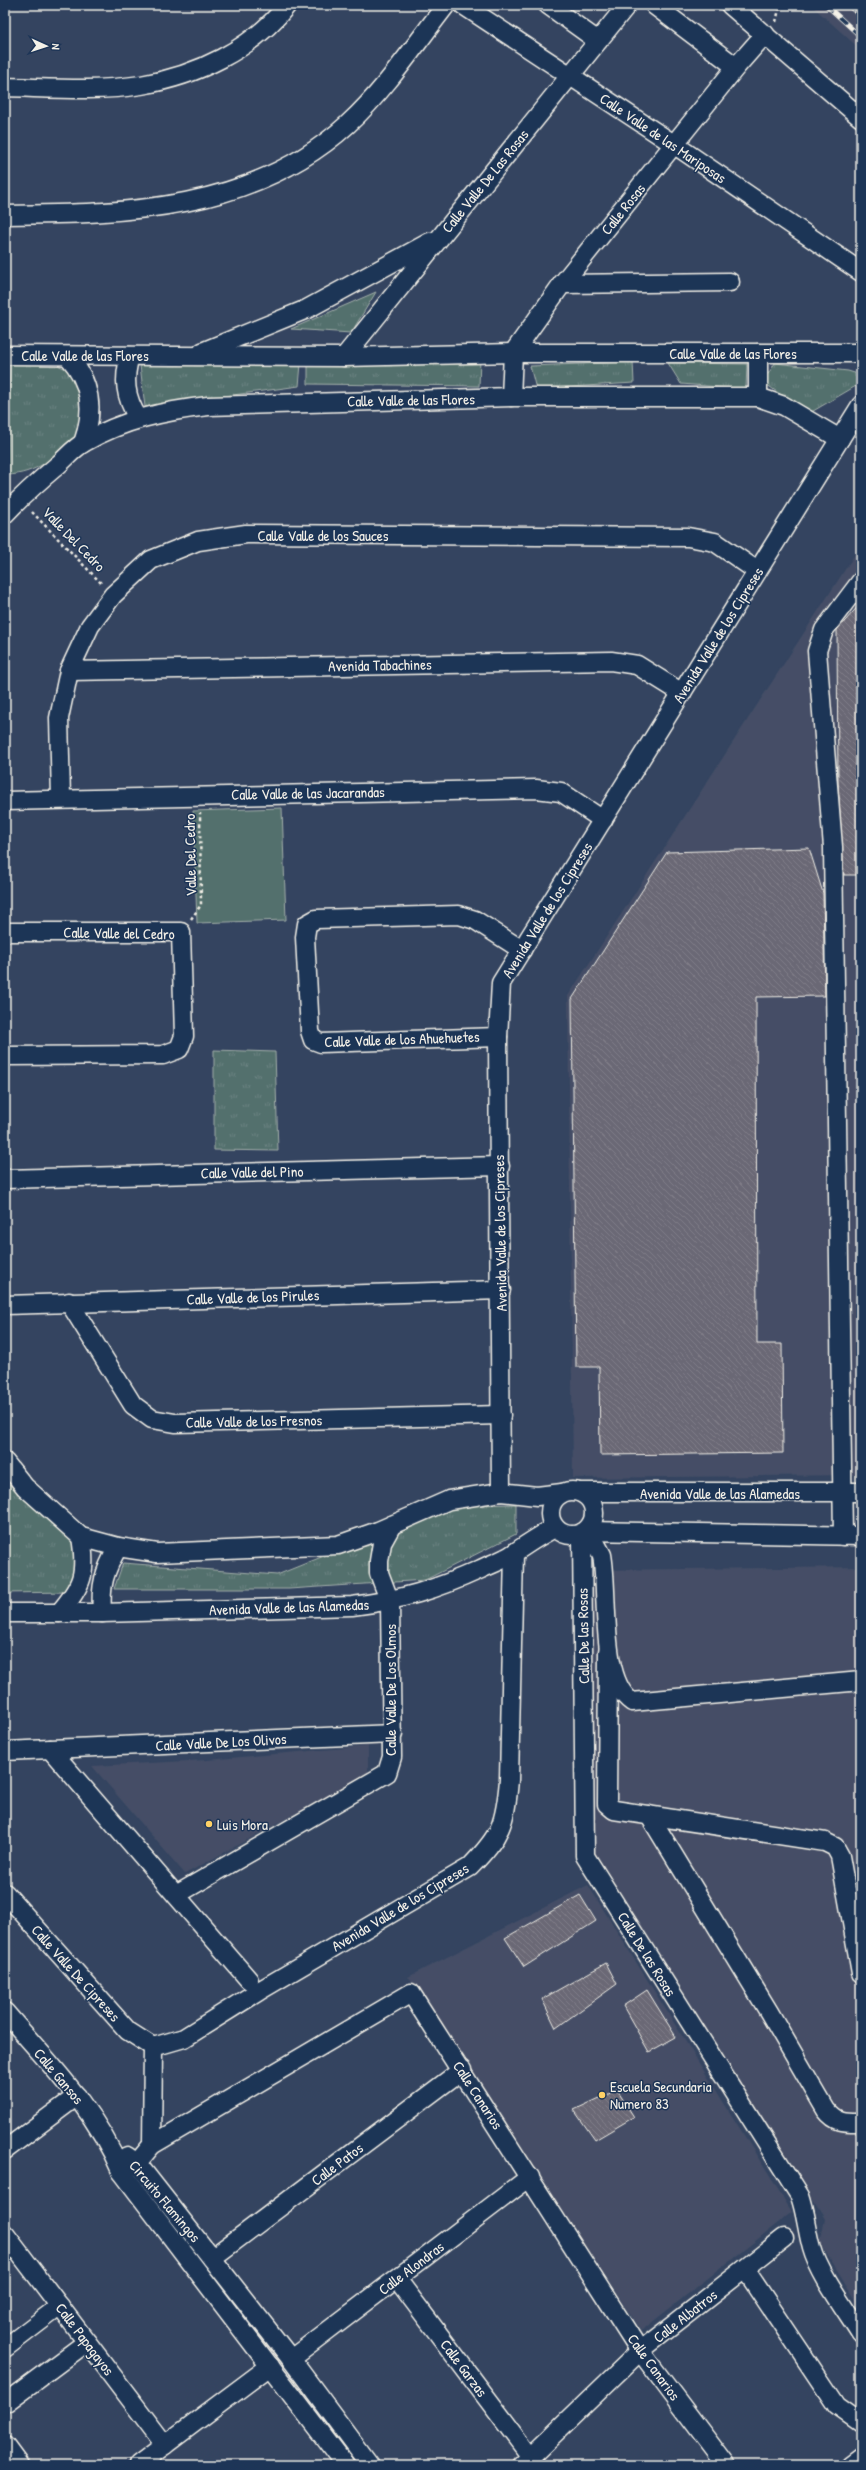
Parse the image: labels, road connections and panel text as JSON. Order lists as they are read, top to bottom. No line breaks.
{"streets":{"street":["Calle Valle de las Mariposas","Calle Valle De Las Rosas","Calle Rosas","Calle Valle de las Flores","Calle Valle de los Sauces","Avenida Valle de los Cipreses","Avenida Tabachines","Calle Valle de las Jacarandas","Calle Valle del Cedro","Calle Valle de los Ahuehuetes","Calle Valle del Pino","Calle Valle de los Pirules","Calle Valle de los Fresnos","Avenida Valle de las Alamedas","Calle De las Rosas","Calle Valle De Los Olmos","Calle Valle De Los Olivos","Calle Valle De Cipreses","Calle Gansos","Calle Canarios","Calle Patos","Circuito Flamingos","Calle Alondras","Calle Albatros","Calle Papagayos","Calle Garzas"],"path":["Valle Del Cedro"]},"crossings":[["Calle Valle de las Mariposas","Calle Valle De Las Rosas"],["Calle Valle de las Mariposas","Calle Rosas"],["Calle Valle De Las Rosas","Calle Valle de las Flores"],["Calle Rosas","Calle Valle de las Flores"],["Calle Valle de las Flores","Valle Del Cedro"],["Calle Valle de las Flores","Avenida Valle de los Cipreses"],["Calle Valle de los Sauces","Valle Del Cedro"],["Calle Valle de los Sauces","Avenida Valle de los Cipreses"],["Calle Valle de los Sauces","Avenida Tabachines"],["Calle Valle de los Sauces","Calle Valle de las Jacarandas"],["Valle Del Cedro","Calle Valle de las Jacarandas"],["Valle Del Cedro","Calle Valle del Cedro"],["Avenida Valle de los Cipreses","Avenida Tabachines"],["Avenida Valle de los Cipreses","Calle Valle de las Jacarandas"],["Avenida Valle de los Cipreses","Calle Valle de los Ahuehuetes"],["Avenida Valle de los Cipreses","Calle Valle del Pino"],["Avenida Valle de los Cipreses","Calle Valle de los Pirules"],["Avenida Valle de los Cipreses","Calle Valle de los Fresnos"],["Avenida Valle de los Cipreses","Avenida Valle de las Alamedas"],["Avenida Valle de los Cipreses","Calle Valle De Cipreses"],["Calle Valle de los Pirules","Calle Valle de los Fresnos"],["Avenida Valle de las Alamedas","Calle De las Rosas"],["Avenida Valle de las Alamedas","Calle Valle De Los Olmos"],["Calle Valle De Los Olmos","Calle Valle De Los Olivos"],["Calle Gansos","Circuito Flamingos"],["Calle Canarios","Calle Patos"],["Calle Canarios","Circuito Flamingos"],["Calle Canarios","Calle Alondras"],["Calle Canarios","Calle Albatros"],["Calle Patos","Circuito Flamingos"],["Circuito Flamingos","Calle Alondras"],["Calle Alondras","Calle Garzas"],["Calle Albatros","Calle Garzas"]],"places":["Luis Mora","Escuela Secundaria Numero 83"],"north":"right"}
